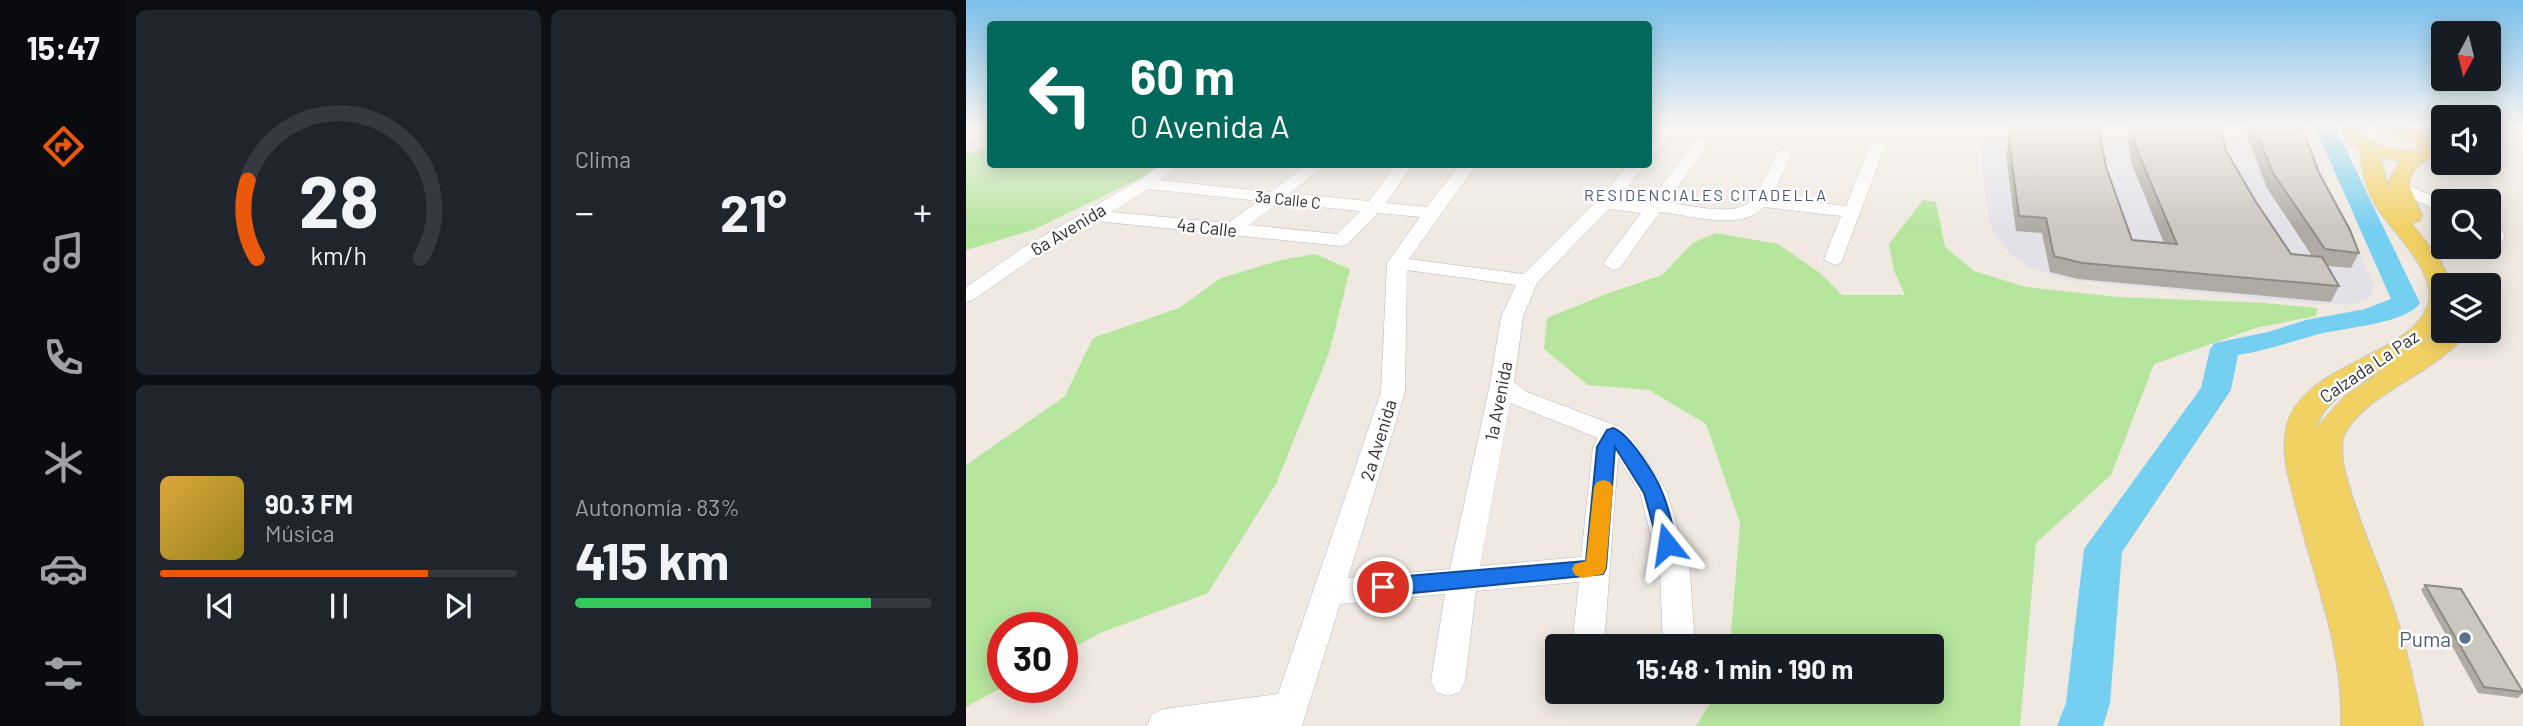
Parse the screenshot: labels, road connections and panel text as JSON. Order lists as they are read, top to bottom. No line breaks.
{"streets":{"main road":["Calzada La Paz"],"street":["3a Calle C","4a Calle","6a Avenida","1a Avenida","2a Avenida"]},"crossings":[["3a Calle C","4a Calle"],["3a Calle C","6a Avenida"],["4a Calle","6a Avenida"]],"districts":["RESIDENCIALES CITADELLA"],"places":["Puma"],"north":"bottom","page":{"tabs":"15:47","tile":["Clima",["Autonomía · 83%","415 km"]],"turn":["60 m","0 Avenida A"],"heat":["−","21°","+"],"song":["90.3 FM","Música"],"limit":"30","trip":"15:48 · 1 min · 190 m","gauge":["28","km/h"]}}
